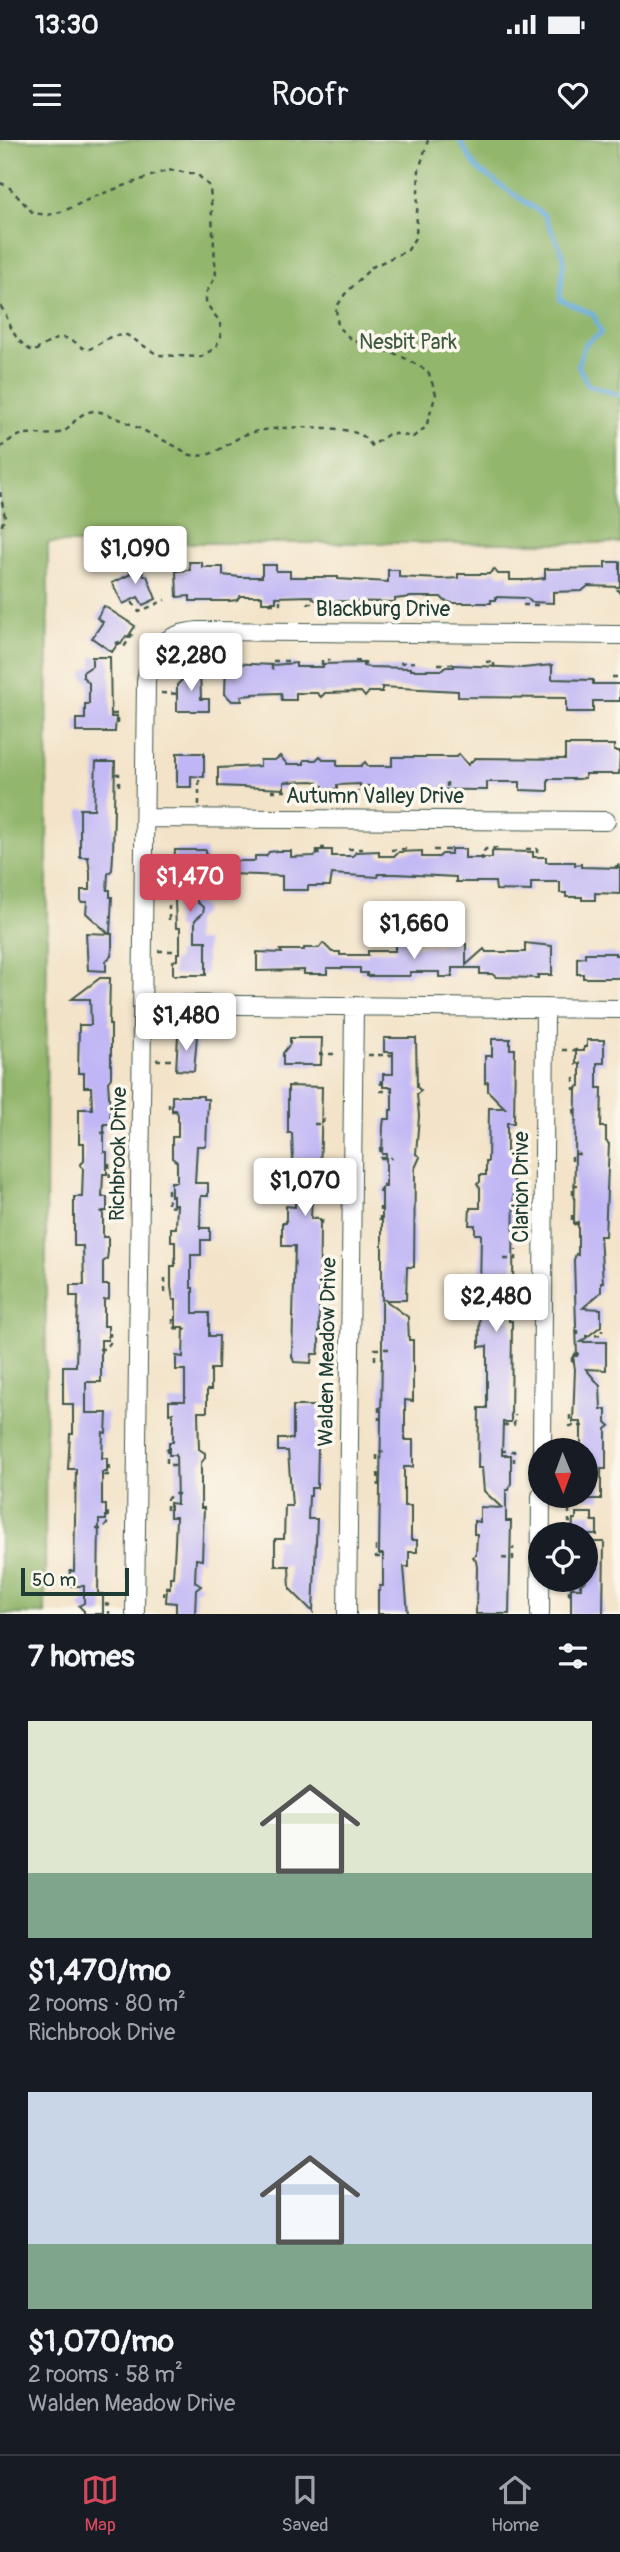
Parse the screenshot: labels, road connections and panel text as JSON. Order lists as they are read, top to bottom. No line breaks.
{"streets":{"street":["Blackburg Drive","Autumn Valley Drive","Richbrook Drive","Clarion Drive","Walden Meadow Drive"]},"crossings":[["Blackburg Drive","Richbrook Drive"],["Autumn Valley Drive","Richbrook Drive"]],"parks":["Nesbit Park"],"scale_bar":"50 m","north":"bottom","page":{"status":"13:30","header":"Roofr","price":["$1,090","$2,280","$1,470","$1,660","$1,480","$1,070","$2,480"],"scale":"50 m","heading":"7 homes","list":[{"name":"$1,470/mo","note":"2 rooms · 80 m² · Richbrook Drive"},{"name":"$1,070/mo","note":"2 rooms · 58 m² · Walden Meadow Drive"}],"tabs":["Map","Saved","Home"]}}
